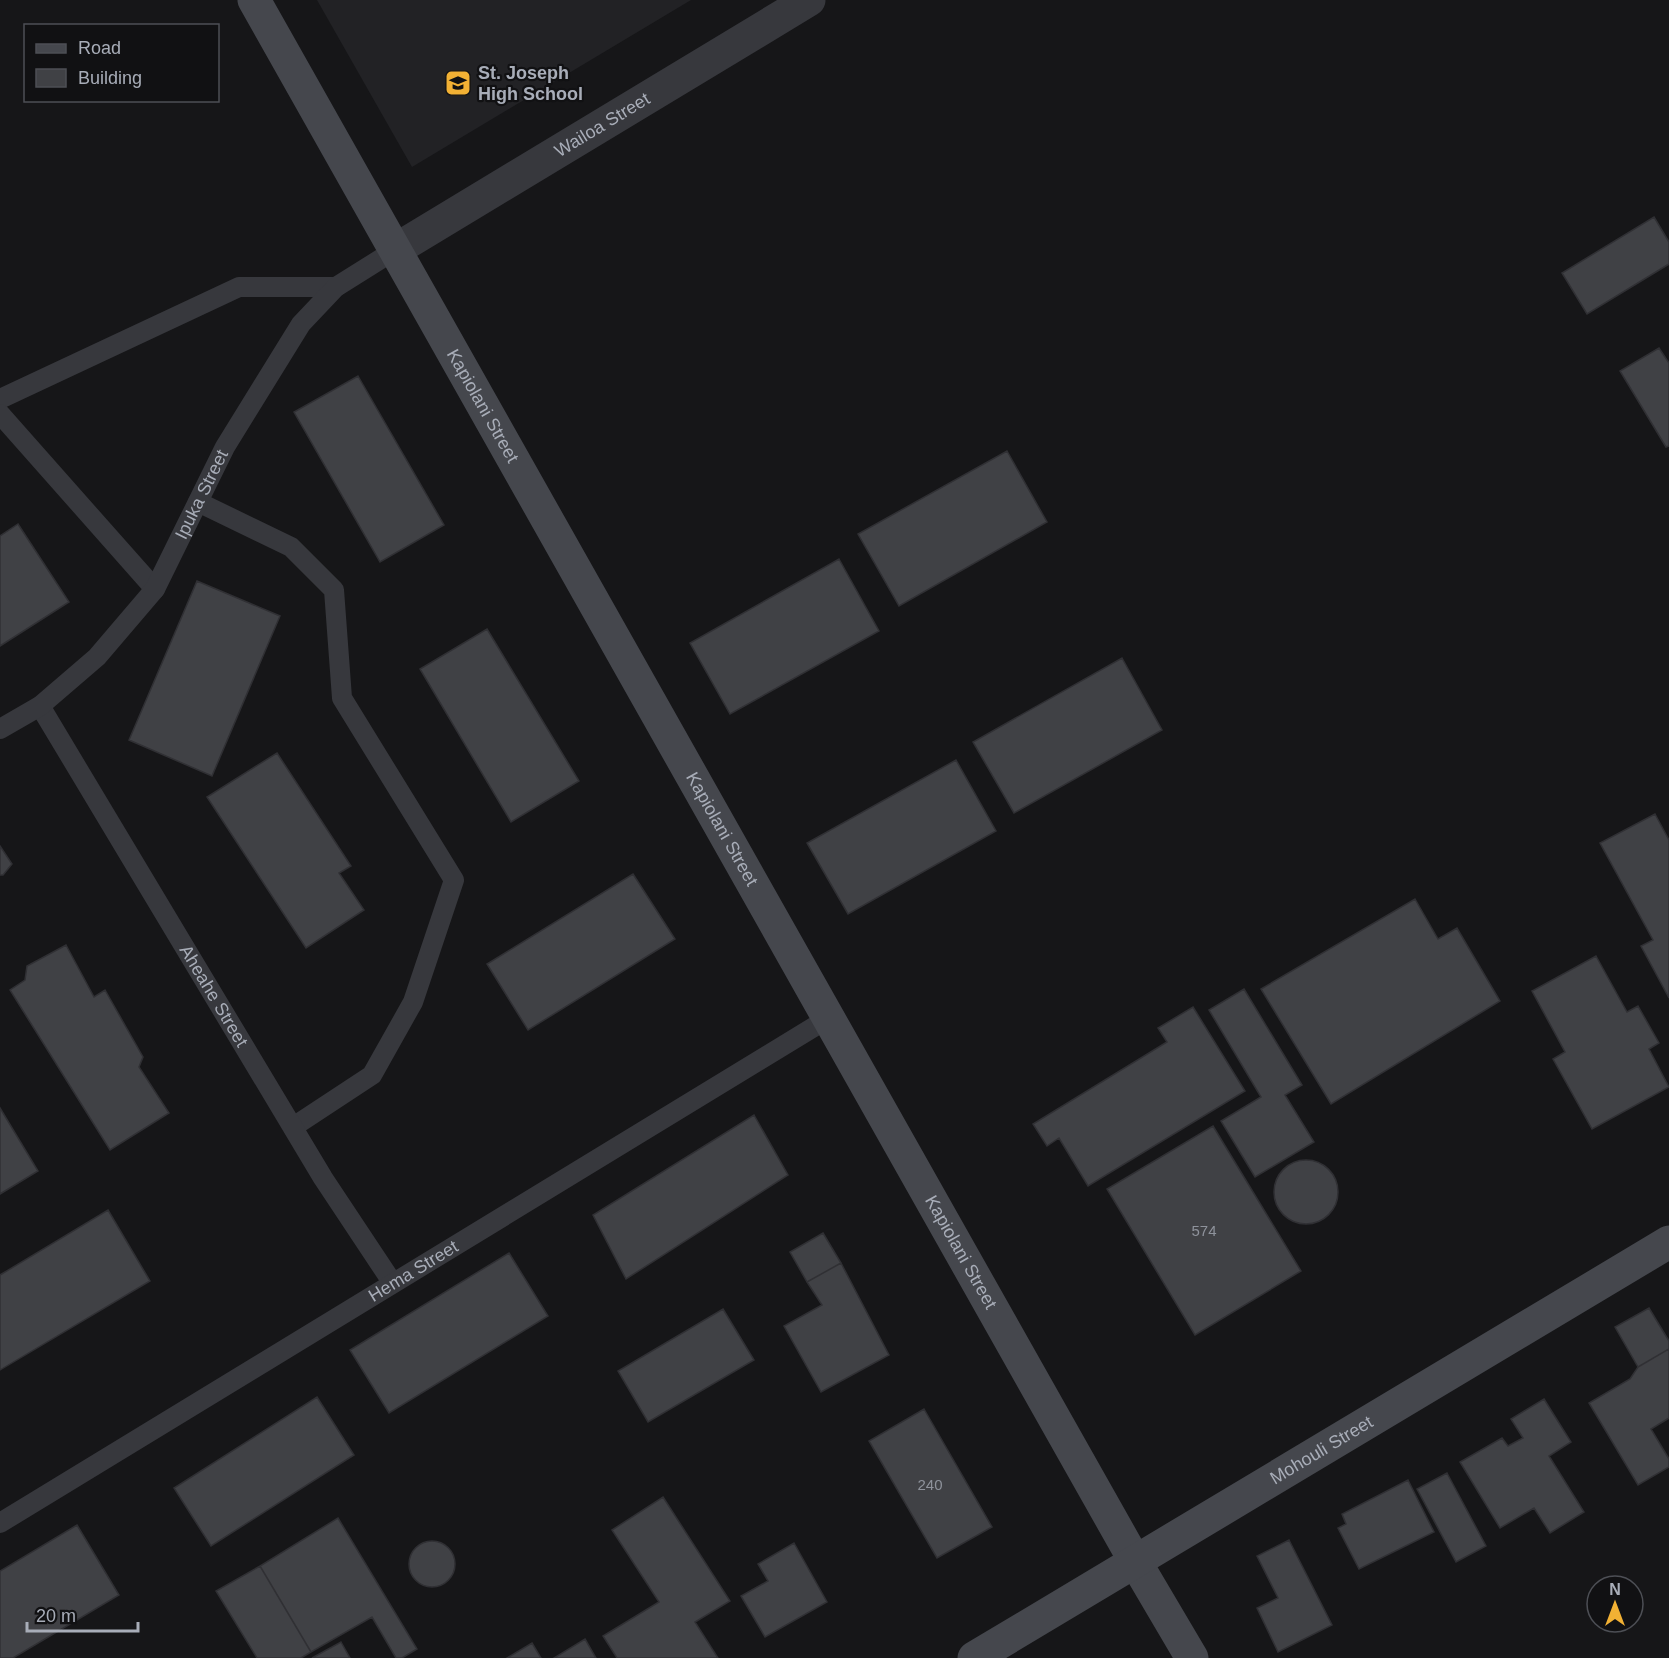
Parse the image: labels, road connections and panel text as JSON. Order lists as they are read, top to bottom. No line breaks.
{"streets":{"street":["Wailoa Street","Kapiolani Street","Mohouli Street"],"lane":["Ipuka Street","Aheahe Street","Hema Street"]},"crossings":[["Wailoa Street","Kapiolani Street"],["Wailoa Street","Ipuka Street"],["Kapiolani Street","Ipuka Street"],["Kapiolani Street","Hema Street"],["Kapiolani Street","Mohouli Street"],["Ipuka Street","Aheahe Street"],["Aheahe Street","Hema Street"]],"places":{"school or university":["St. Joseph High School"]},"house_numbers":["574","240"],"legend":["Road","Building"],"scale_bar":"20 m","north":"top"}
